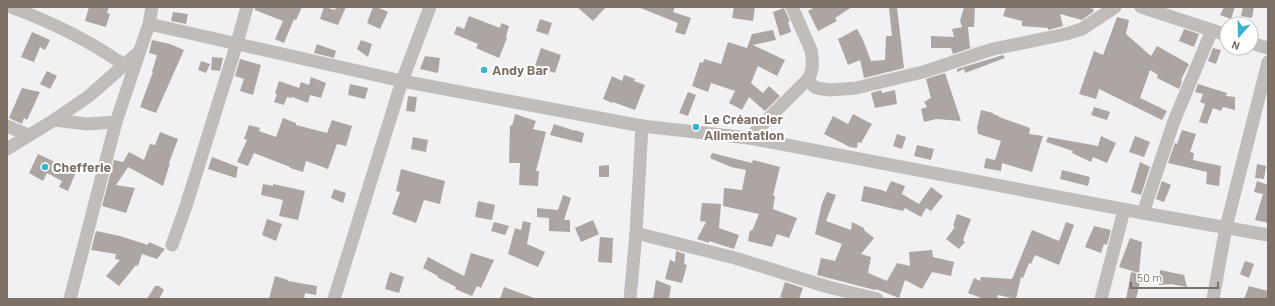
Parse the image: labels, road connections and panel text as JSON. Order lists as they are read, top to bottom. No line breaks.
{"places":["Andy Bar","Le Créancier Alimentation","Chefferie"],"scale_bar":"50 m","north":"bottom"}
